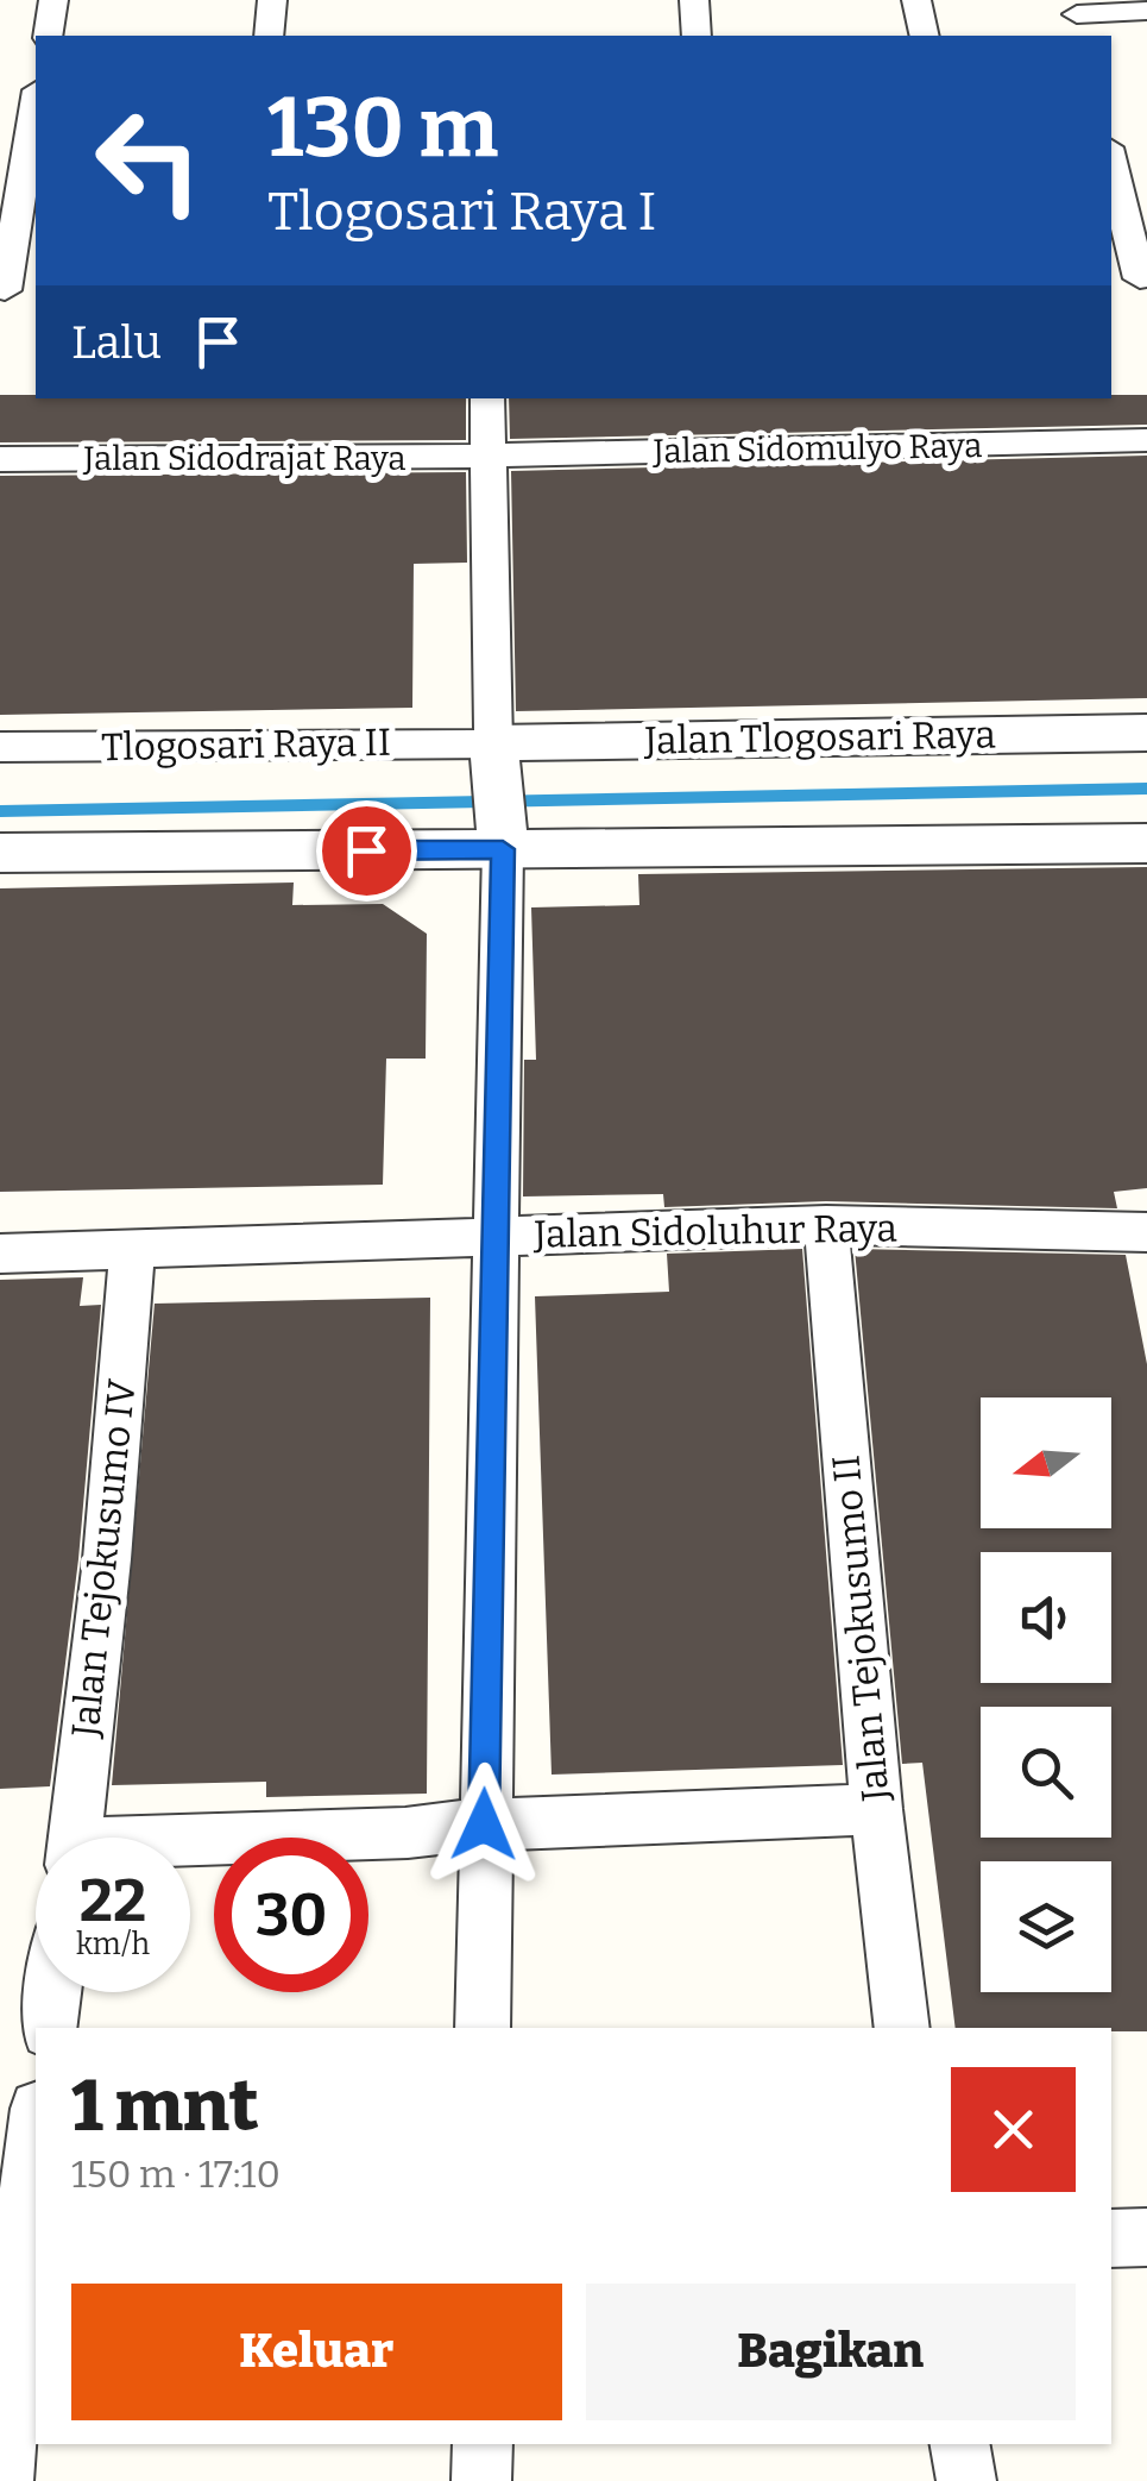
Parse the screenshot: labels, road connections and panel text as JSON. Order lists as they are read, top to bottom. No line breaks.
{"streets":{"street":["Jalan Sidomulyo Raya","Jalan Sidodrajat Raya","Jalan Tlogosari Raya","Tlogosari Raya II","Jalan Sidoluhur Raya","Jalan Tejokusumo IV","Jalan Tejokusumo II"]},"crossings":[["Jalan Sidomulyo Raya","Jalan Sidodrajat Raya"],["Jalan Tlogosari Raya","Tlogosari Raya II"],["Jalan Sidoluhur Raya","Jalan Tejokusumo IV"],["Jalan Sidoluhur Raya","Jalan Tejokusumo II"]],"north":"left","page":{"turn":["130 m","Tlogosari Raya I"],"then":"Lalu","speed":"22 km/h","limit":"30","heading":["1 mnt","150 m · 17:10"],"buttons":["Keluar","Bagikan"]}}
